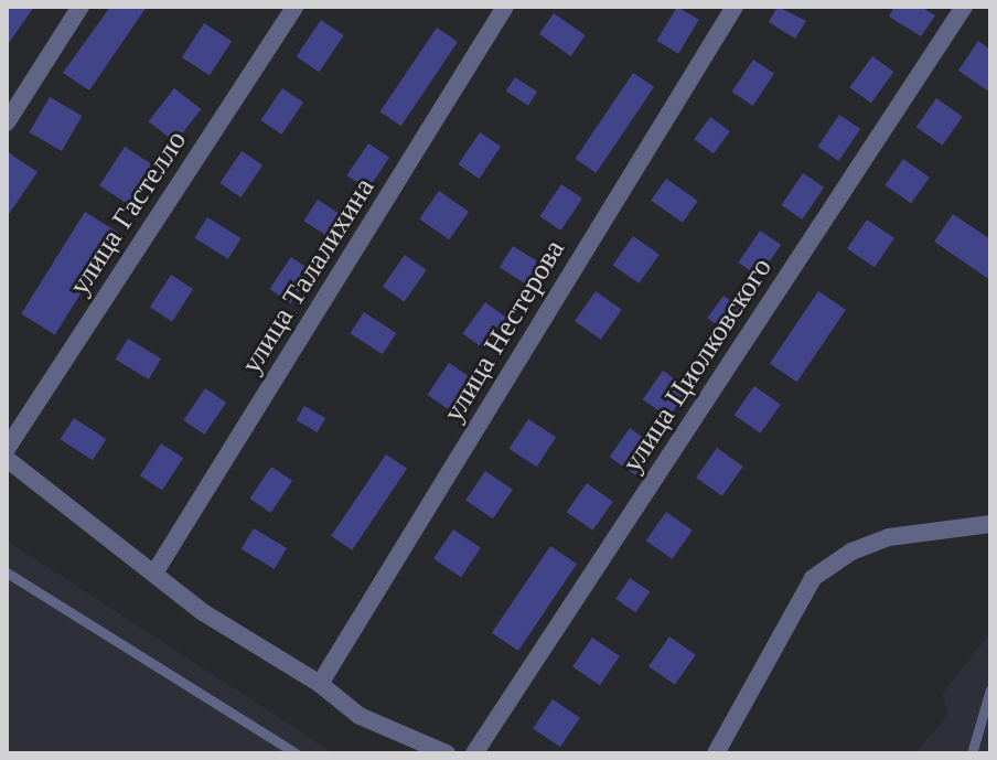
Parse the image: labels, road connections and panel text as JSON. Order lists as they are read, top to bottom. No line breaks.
{"streets":{"street":["улица Гастелло","улица Талалихина","улица Нестерова","улица Циолковского"]}}
